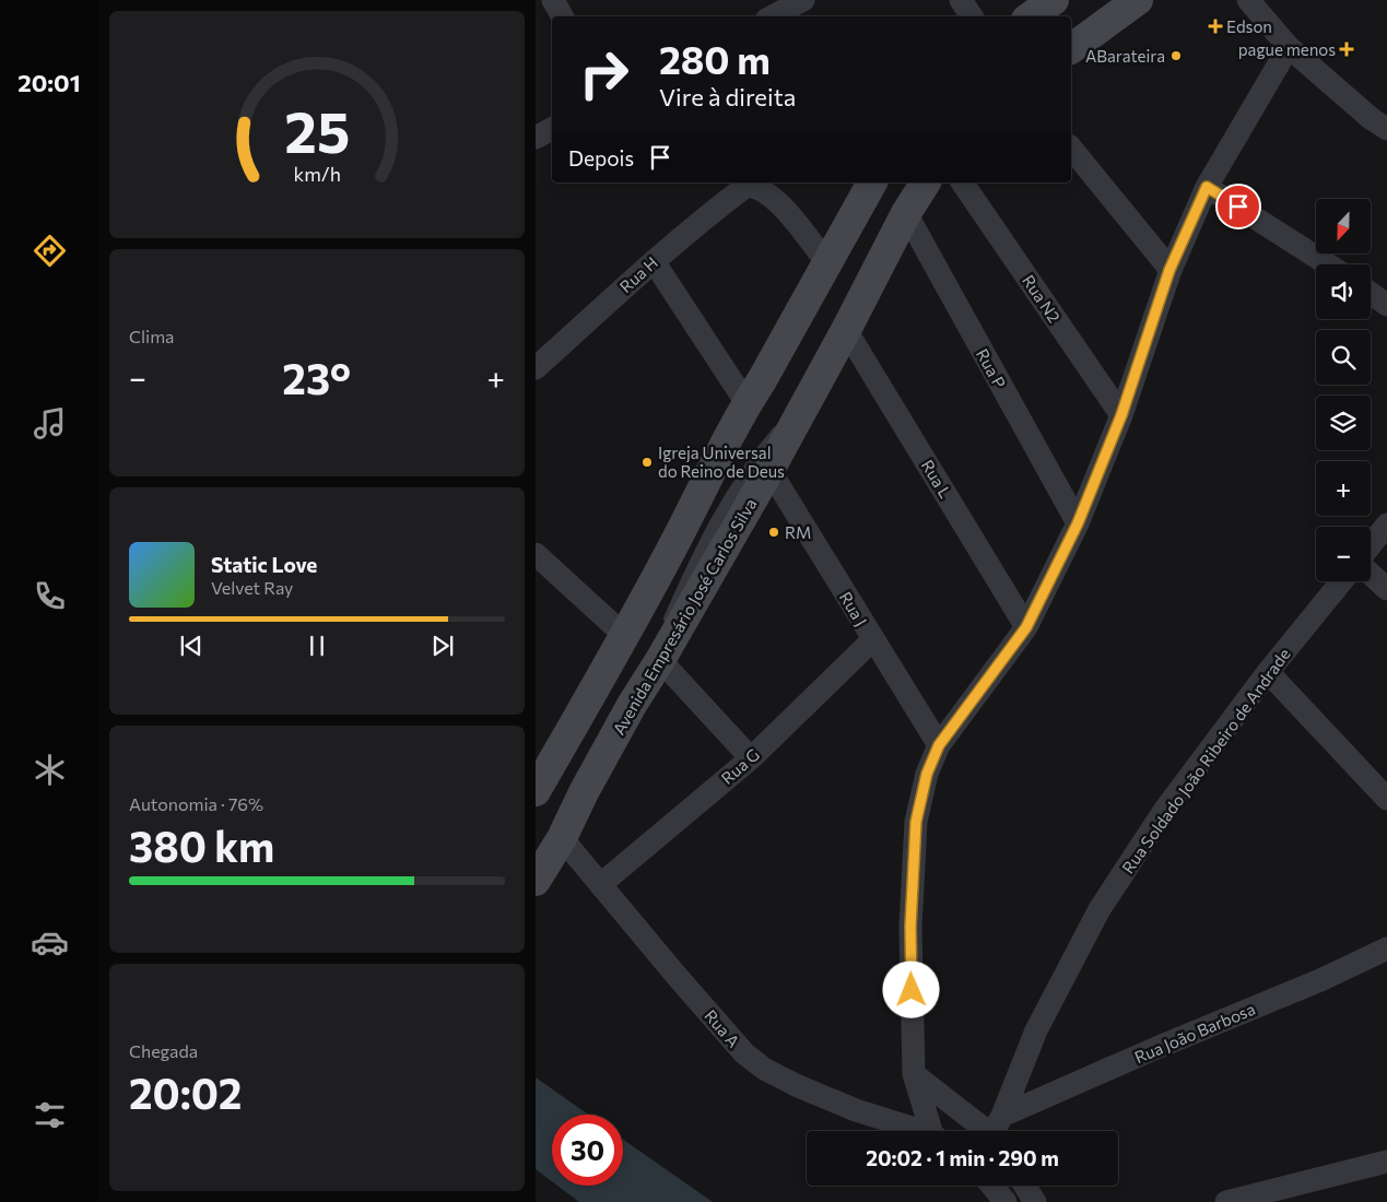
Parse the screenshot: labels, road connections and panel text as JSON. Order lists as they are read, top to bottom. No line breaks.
{"streets":{"main road":["Avenida Empresário José Carlos Silva"],"street":["Rua H","Rua N2","Rua P","Rua L","Rua J","Rua Soldado João Ribeiro de Andrade","Rua G","Rua A","Rua João Barbosa"]},"crossings":[["Rua P","Avenida Empresário José Carlos Silva"],["Rua L","Avenida Empresário José Carlos Silva"],["Rua J","Avenida Empresário José Carlos Silva"],["Rua J","Rua G"],["Avenida Empresário José Carlos Silva","Rua A"],["Rua G","Rua A"]],"places":{"health":["Edson","pague menos"],"other":["ABarateira","Igreja Universal do Reino de Deus","RM"]},"north":"bottom","page":{"tabs":"20:01","turn":["280 m","Vire à direita"],"then":"Depois","map_buttons":["+","−"],"tile":["Clima",["Autonomia · 76%","380 km"],["Chegada","20:02"]],"heat":["−","23°","+"],"song":["Static Love","Velvet Ray"],"limit":"30","trip":"20:02 · 1 min · 290 m","gauge":["25","km/h"]}}
